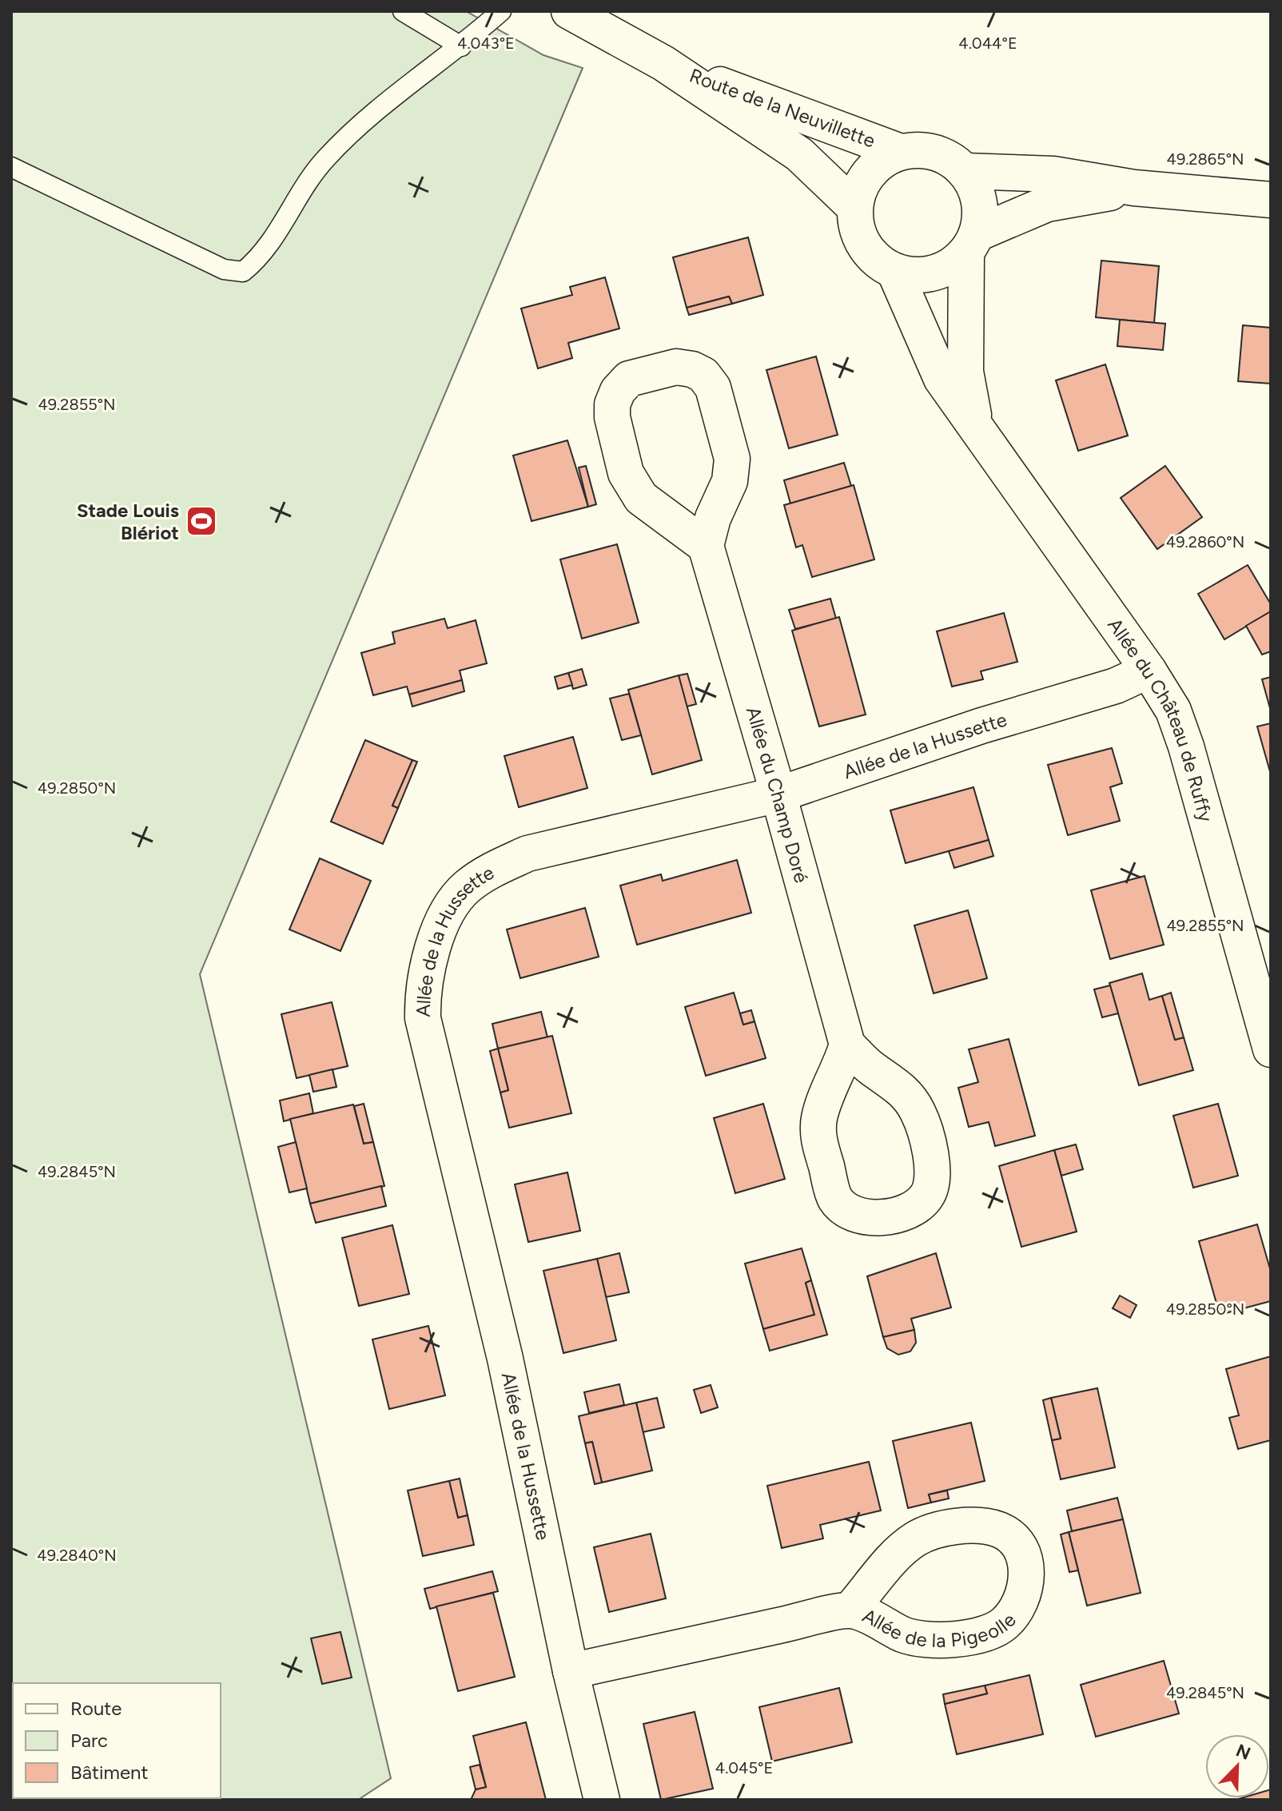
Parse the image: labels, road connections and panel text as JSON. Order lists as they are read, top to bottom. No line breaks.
{"streets":{"street":["Route de la Neuvillette","Allée du Château de Ruffy","Allée de la Hussette","Allée du Champ Doré","Allée de la Pigeolle"]},"crossings":[["Route de la Neuvillette","Allée du Château de Ruffy"],["Allée du Château de Ruffy","Allée de la Hussette"],["Allée de la Hussette","Allée du Champ Doré"],["Allée de la Hussette","Allée de la Pigeolle"]],"places":{"sports":["Stade Louis Blériot"]},"legend":["Route","Parc","Bâtiment"],"north":"top right","coordinates":["4.043°E","4.044°E","49.2865°N","49.2855°N","49.2860°N","49.2850°N","49.2845°N","49.2840°N","4.045°E"]}
